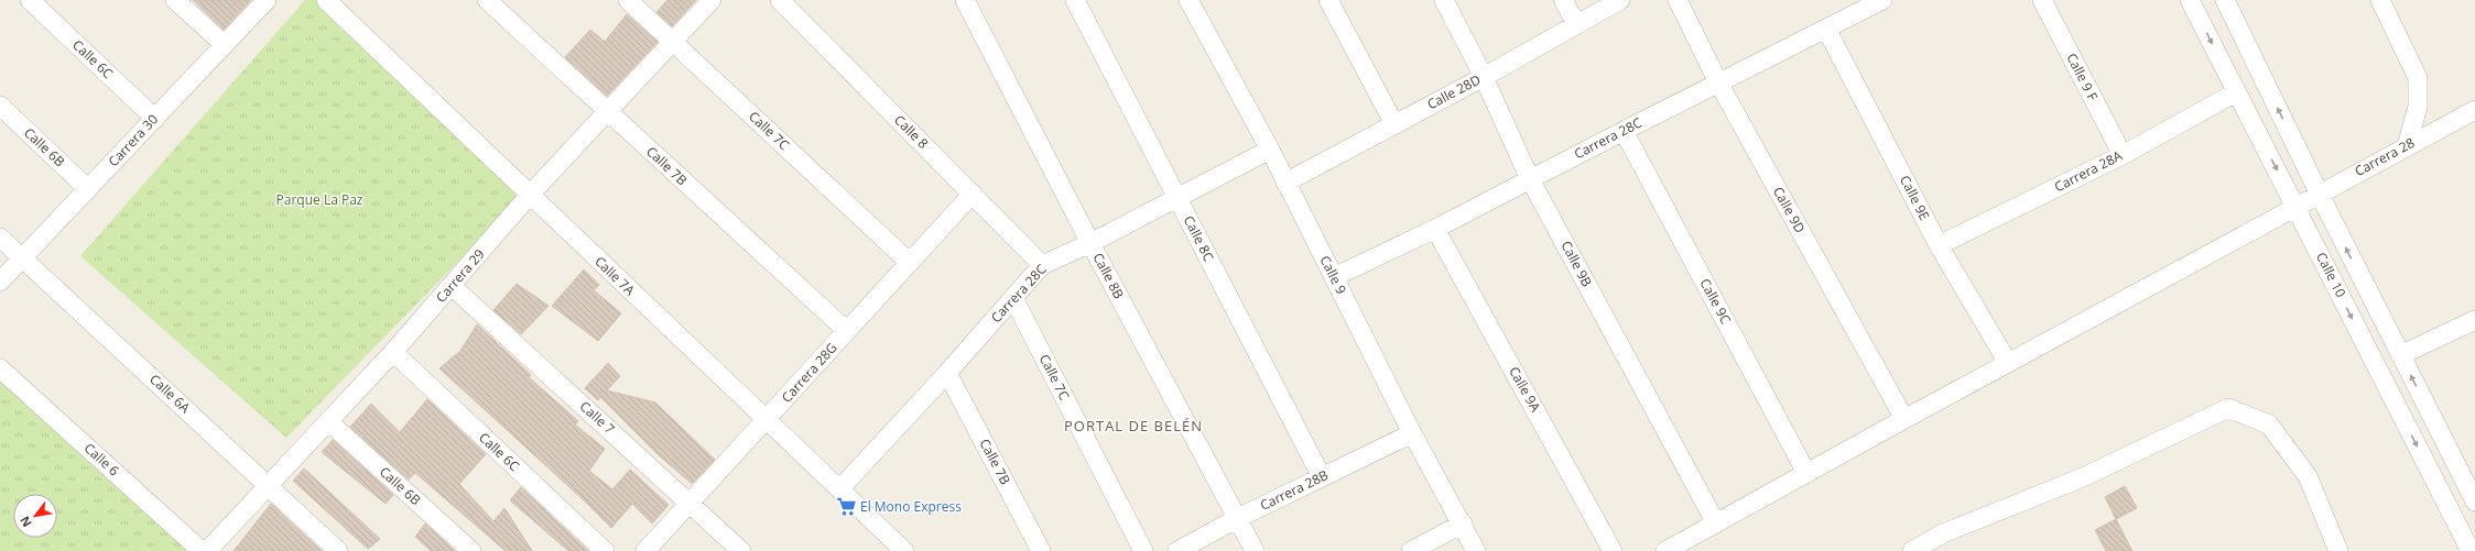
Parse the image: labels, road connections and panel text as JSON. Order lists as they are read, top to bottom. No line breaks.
{"streets":{"street":["Calle 6C","Calle 9 F","Calle 28D","Calle 7C","Calle 8","Carrera 28C","Carrera 30","Calle 6B","Carrera 28","Calle 7B","Carrera 28A","Calle 9E","Calle 9D","Calle 8C","Calle 9B","Calle 9","Calle 10","Carrera 29","Calle 7A","Calle 8B","Calle 9C","Carrera 28G","Calle 9A","Calle 6A","Calle 7","Calle 6","Carrera 28B"]},"crossings":[["Calle 6C","Carrera 30"],["Calle 6C","Carrera 29"],["Calle 9 F","Carrera 28A"],["Calle 28D","Calle 9B"],["Calle 28D","Calle 9"],["Calle 7C","Carrera 28C"],["Calle 7C","Carrera 29"],["Calle 7C","Carrera 28G"],["Calle 8","Carrera 28C"],["Calle 8","Carrera 28G"],["Carrera 28C","Calle 7B"],["Carrera 28C","Calle 9E"],["Carrera 28C","Calle 9D"],["Carrera 28C","Calle 8C"],["Carrera 28C","Calle 9B"],["Carrera 28C","Calle 9"],["Carrera 28C","Calle 7A"],["Carrera 28C","Calle 8B"],["Carrera 28C","Calle 9C"],["Carrera 28C","Calle 9A"],["Carrera 30","Calle 6B"],["Carrera 30","Calle 6A"],["Calle 6B","Carrera 29"],["Carrera 28","Calle 9E"],["Carrera 28","Calle 9D"],["Carrera 28","Calle 9B"],["Carrera 28","Calle 10"],["Carrera 28","Calle 9C"],["Calle 7B","Carrera 29"],["Calle 7B","Carrera 28G"],["Carrera 28A","Calle 9E"],["Carrera 28A","Calle 10"],["Calle 8C","Carrera 28B"],["Calle 9","Carrera 28B"],["Carrera 29","Calle 7A"],["Carrera 29","Calle 6A"],["Carrera 29","Calle 7"],["Calle 7A","Carrera 28G"],["Calle 8B","Carrera 28B"],["Carrera 28G","Calle 7"]],"districts":["PORTAL DE BELÉN"],"parks":["Parque La Paz"],"places":{"supermarket":["El Mono Express"]},"north":"bottom left"}
